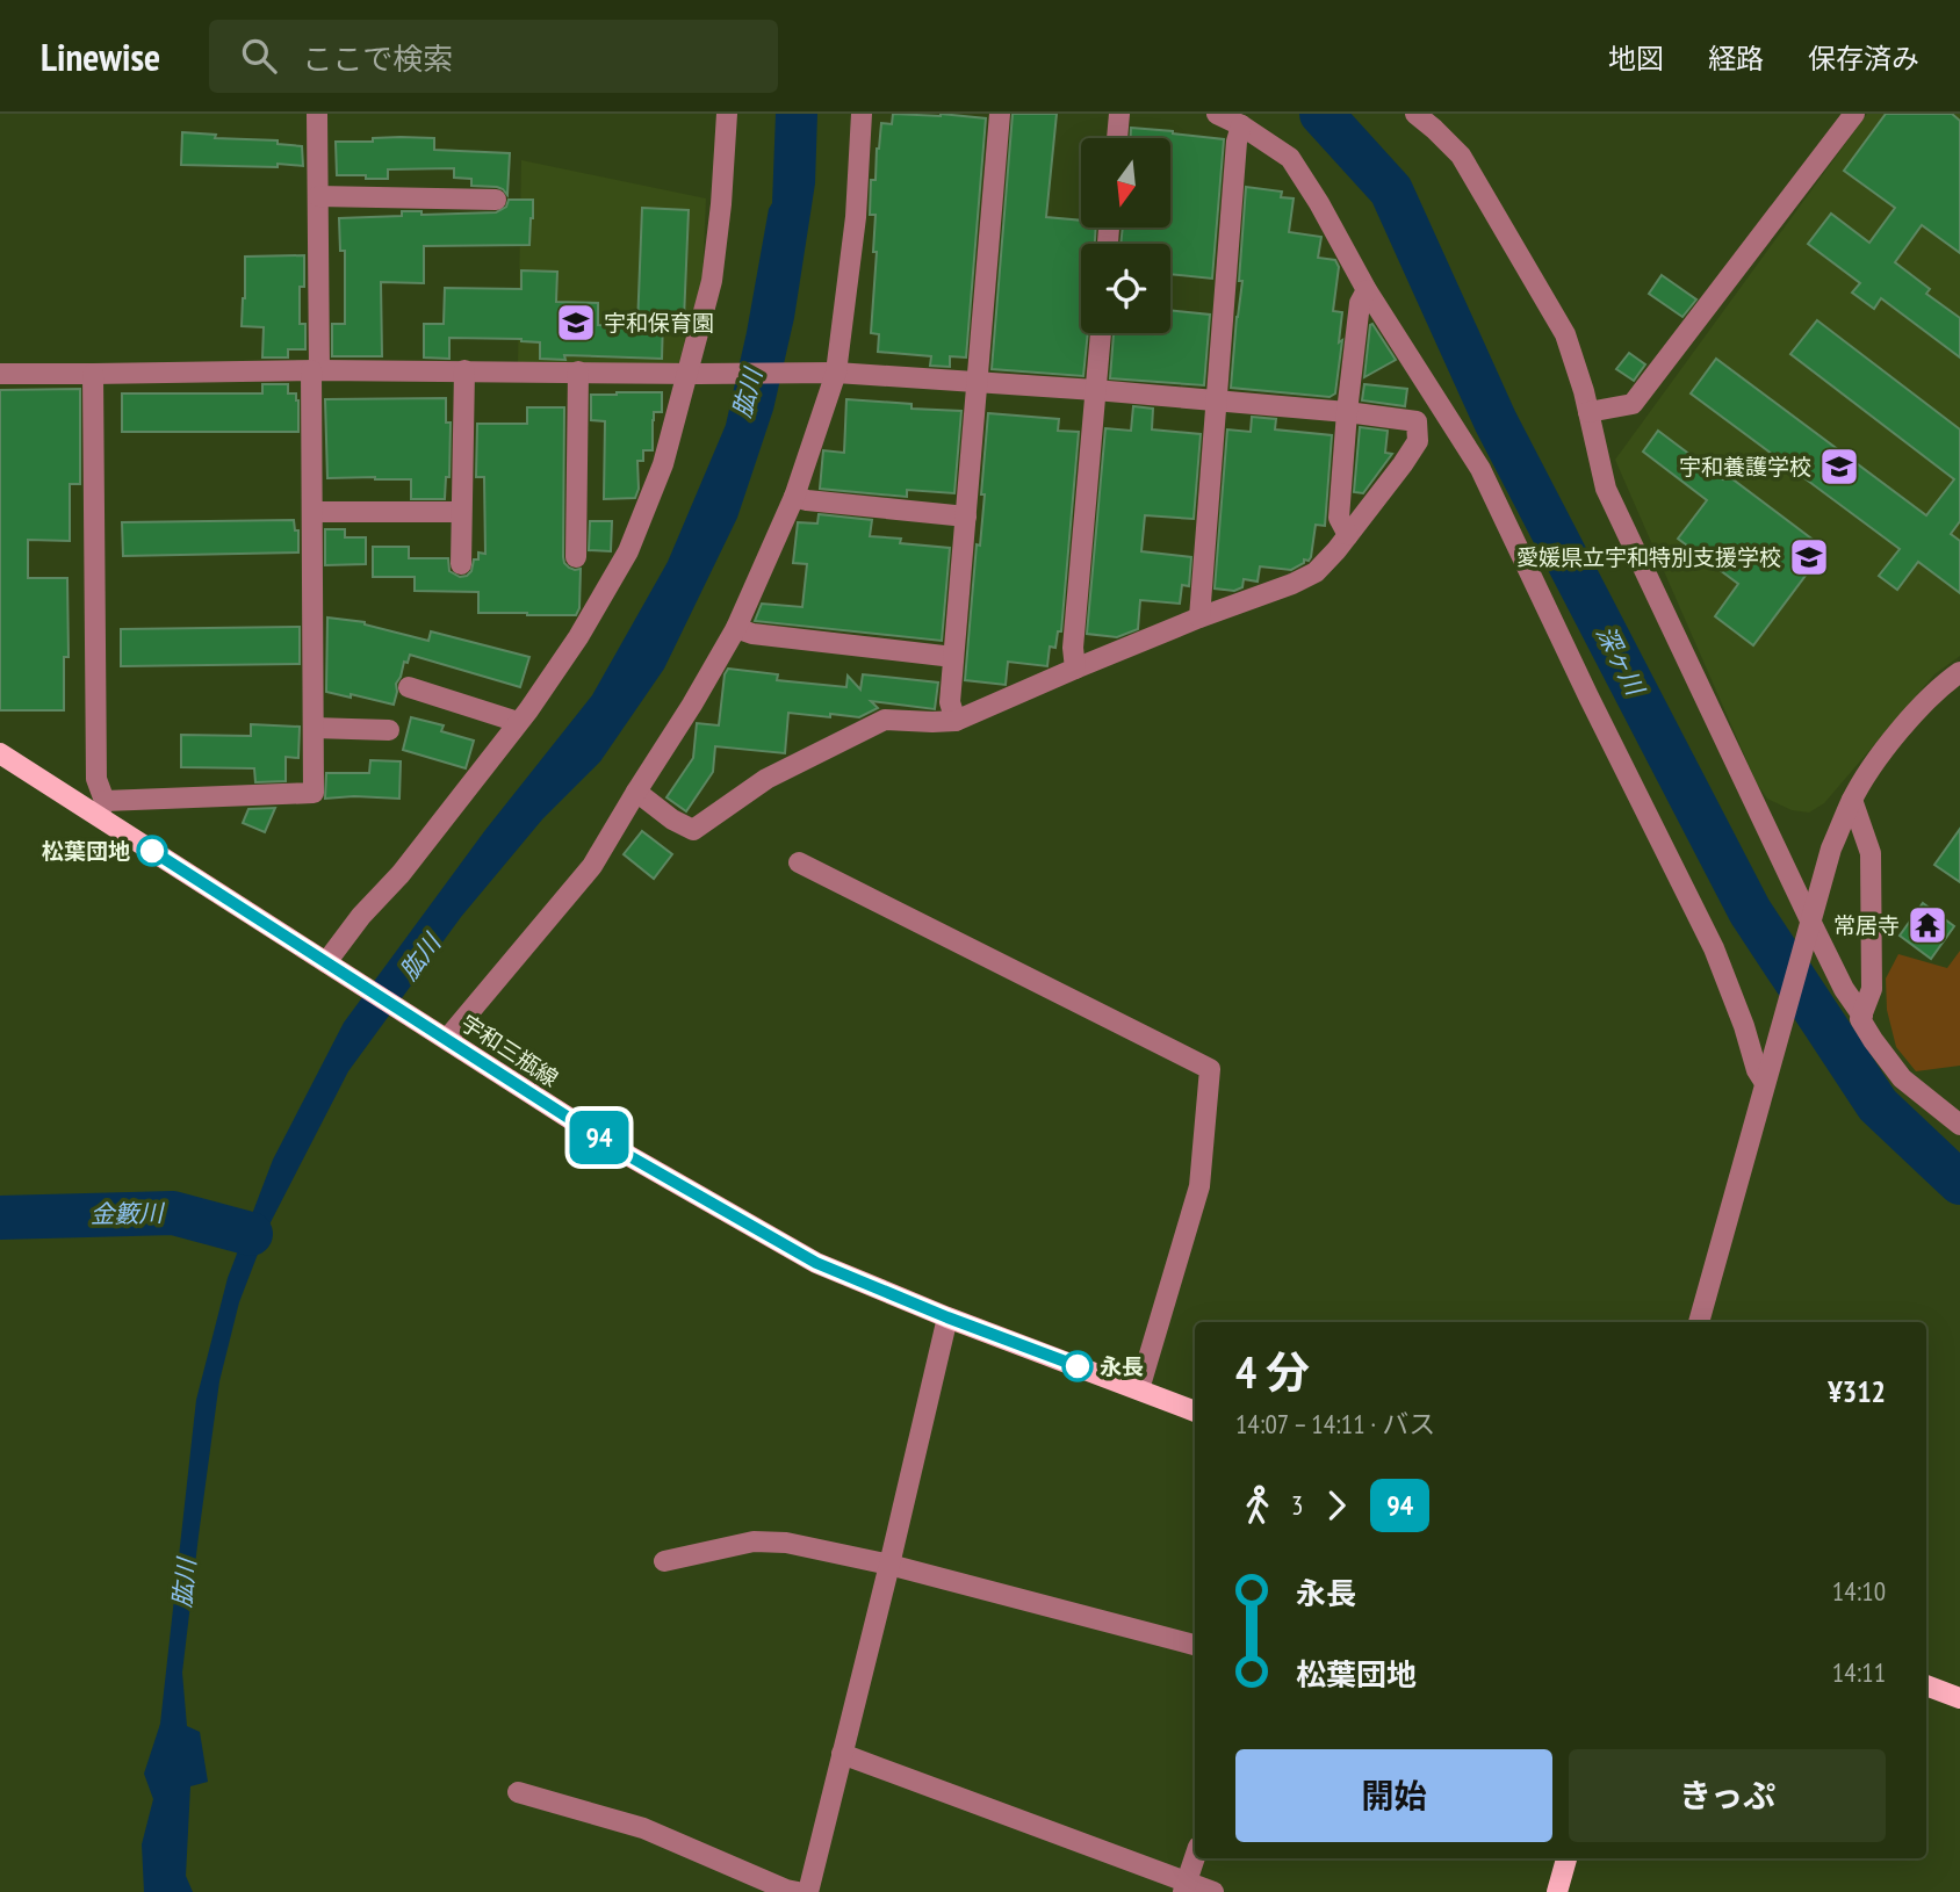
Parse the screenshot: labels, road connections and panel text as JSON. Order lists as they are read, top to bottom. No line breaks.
{"streets":{"main road":["宇和三瓶線"]},"water":["肱川","深ヶ川","金籔川"],"places":{"school or university":["宇和保育園","宇和養護学校","愛媛県立宇和特別支援学校"],"other":["松葉団地","永長"],"temple":["常居寺"]},"lines":["bus line 94"],"north":"bottom","page":{"header":"Linewise","search":"ここで検索","nav":["地図","経路","保存済み"],"on_map":"94","heading":["4 分","14:07 – 14:11 · バス","¥312"],"legs":["3","94"],"list":[{"name":"永長","value":"14:10"},{"name":"松葉団地","value":"14:11"}],"buttons":["開始","きっぷ"]}}
